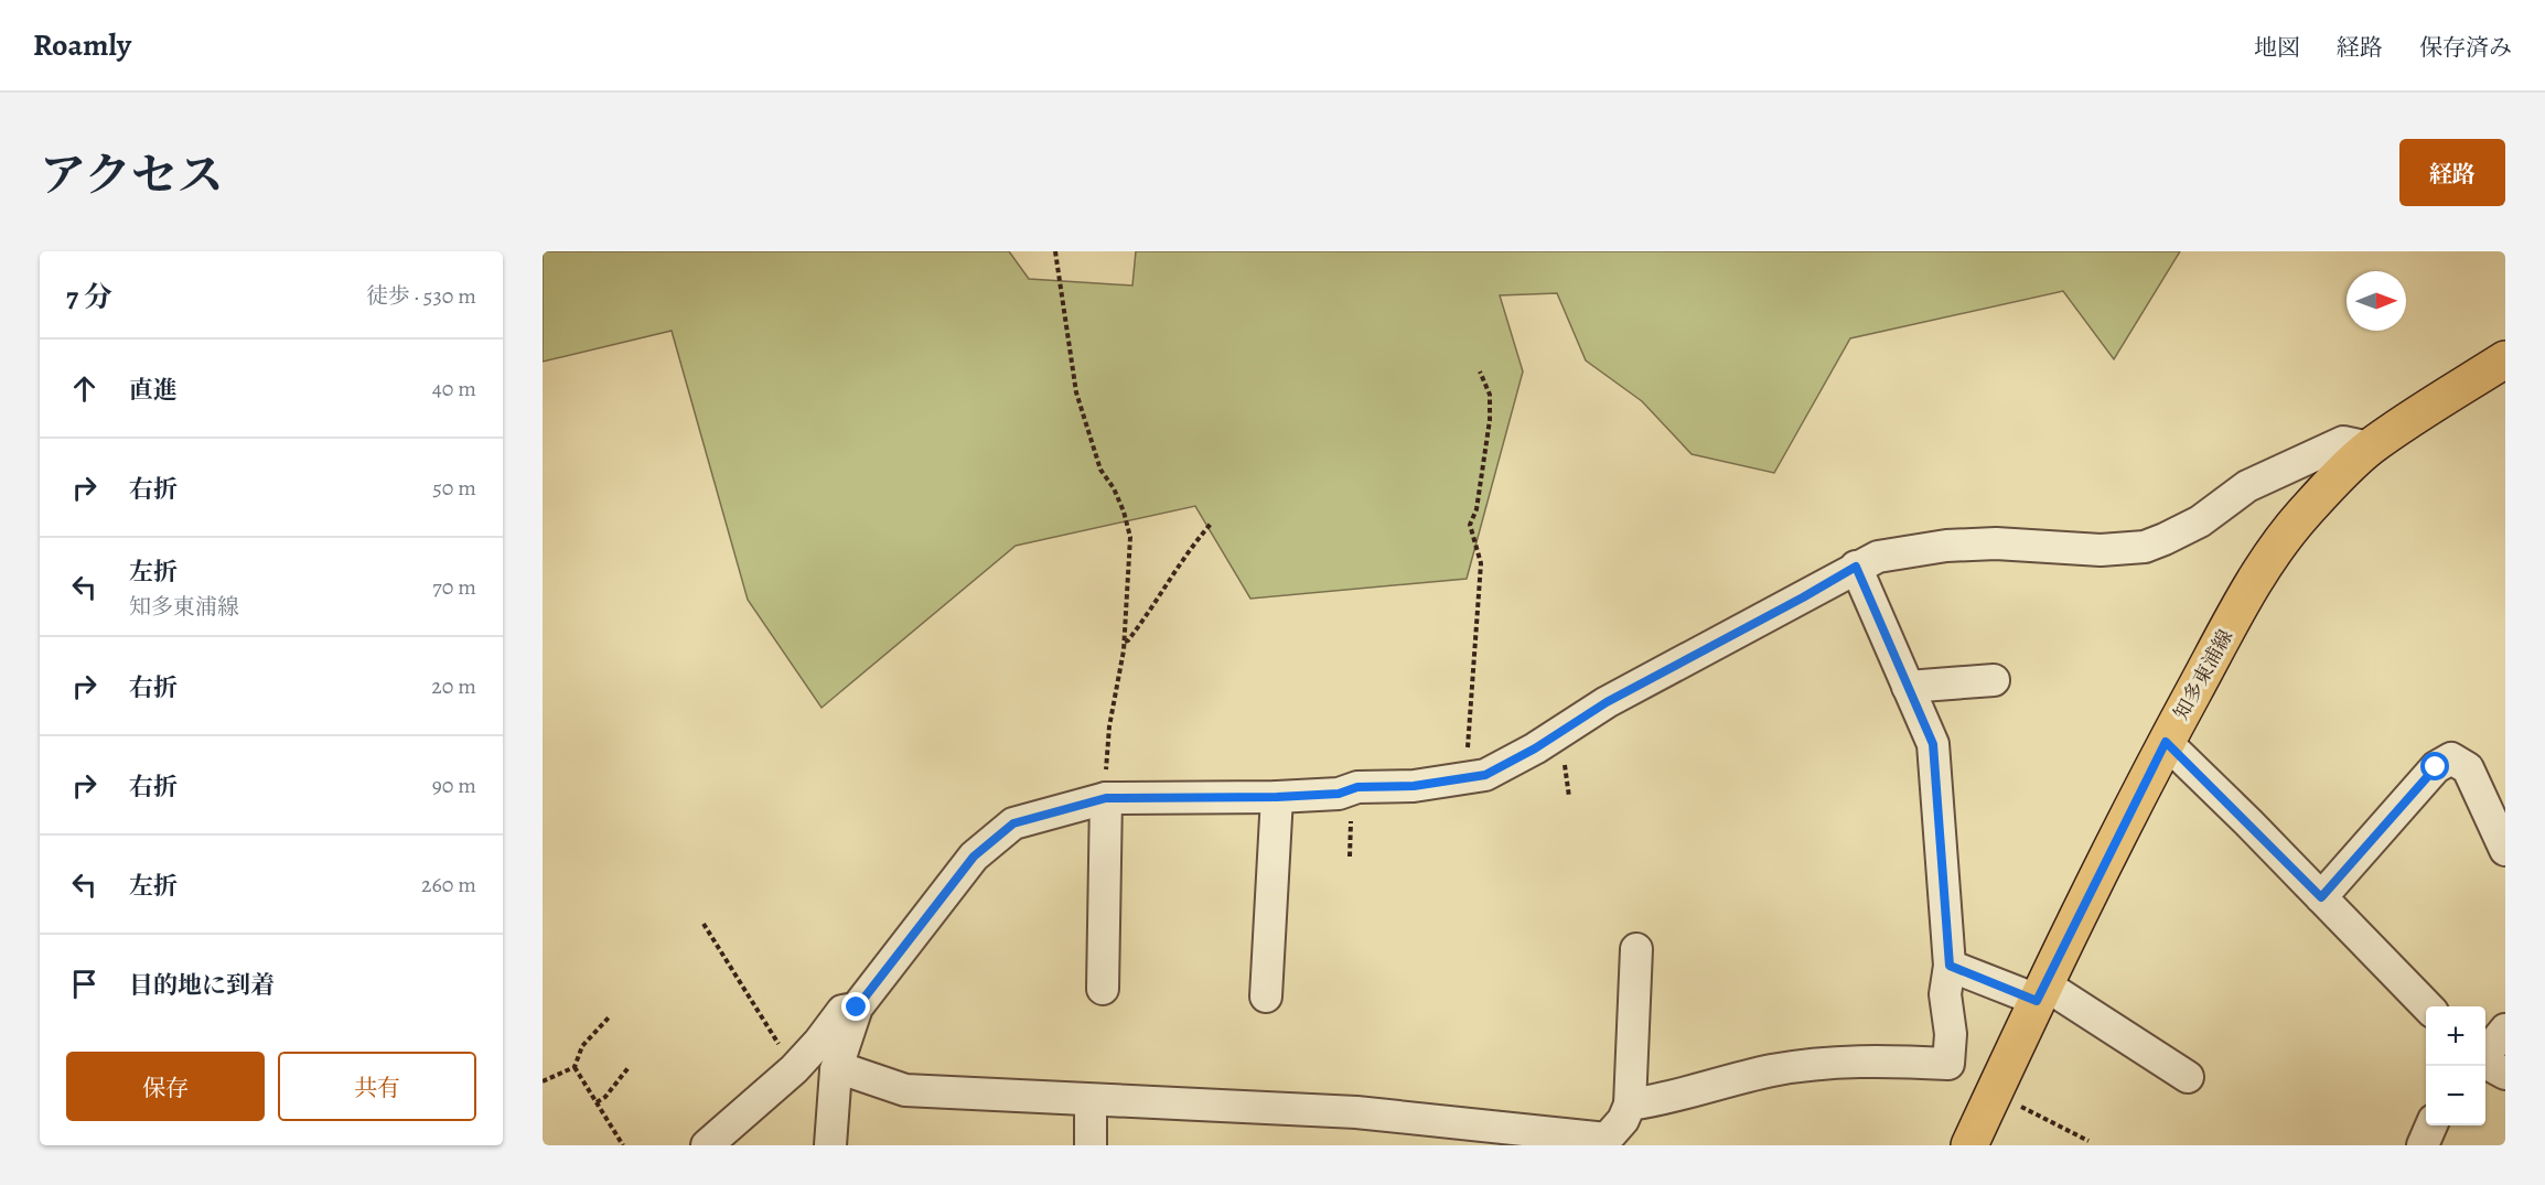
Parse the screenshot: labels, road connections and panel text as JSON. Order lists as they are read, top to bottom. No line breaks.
{"streets":{"main road":["知多東浦線"]},"north":"right","page":{"header":"Roamly","nav":["地図","経路","保存済み"],"title":"アクセス","buttons":["経路",["保存","共有"]],"heading":["7 分","徒歩 · 530 m"],"list":[["直進","40 m"],["右折","50 m"],["左折","知多東浦線","70 m"],["右折","20 m"],["右折","90 m"],["左折","260 m"],"目的地に到着"],"map_buttons":["+","−"]}}
